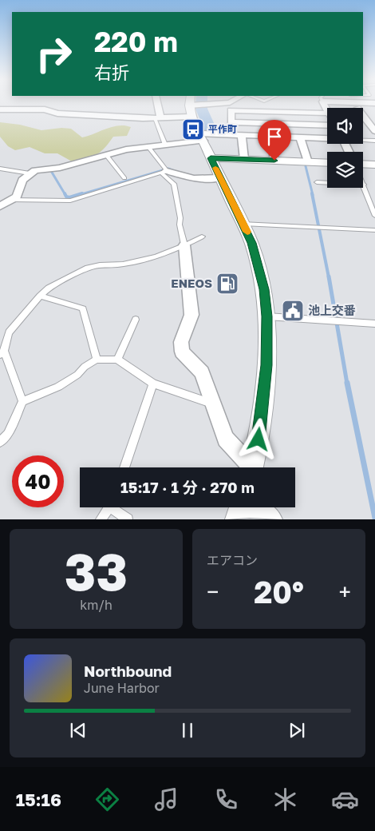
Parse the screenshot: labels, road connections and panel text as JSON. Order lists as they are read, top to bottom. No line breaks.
{"places":{"bus stop":["平作町"],"fuel station":["ENEOS"],"public building":["池上交番"]},"page":{"turn":["220 m","右折"],"limit":"40","trip":"15:17 · 1 分 · 270 m","tile":[["33","km/h"],"エアコン"],"heat":["−","20°","+"],"song":["Northbound","June Harbor"],"tabs":"15:16"}}
